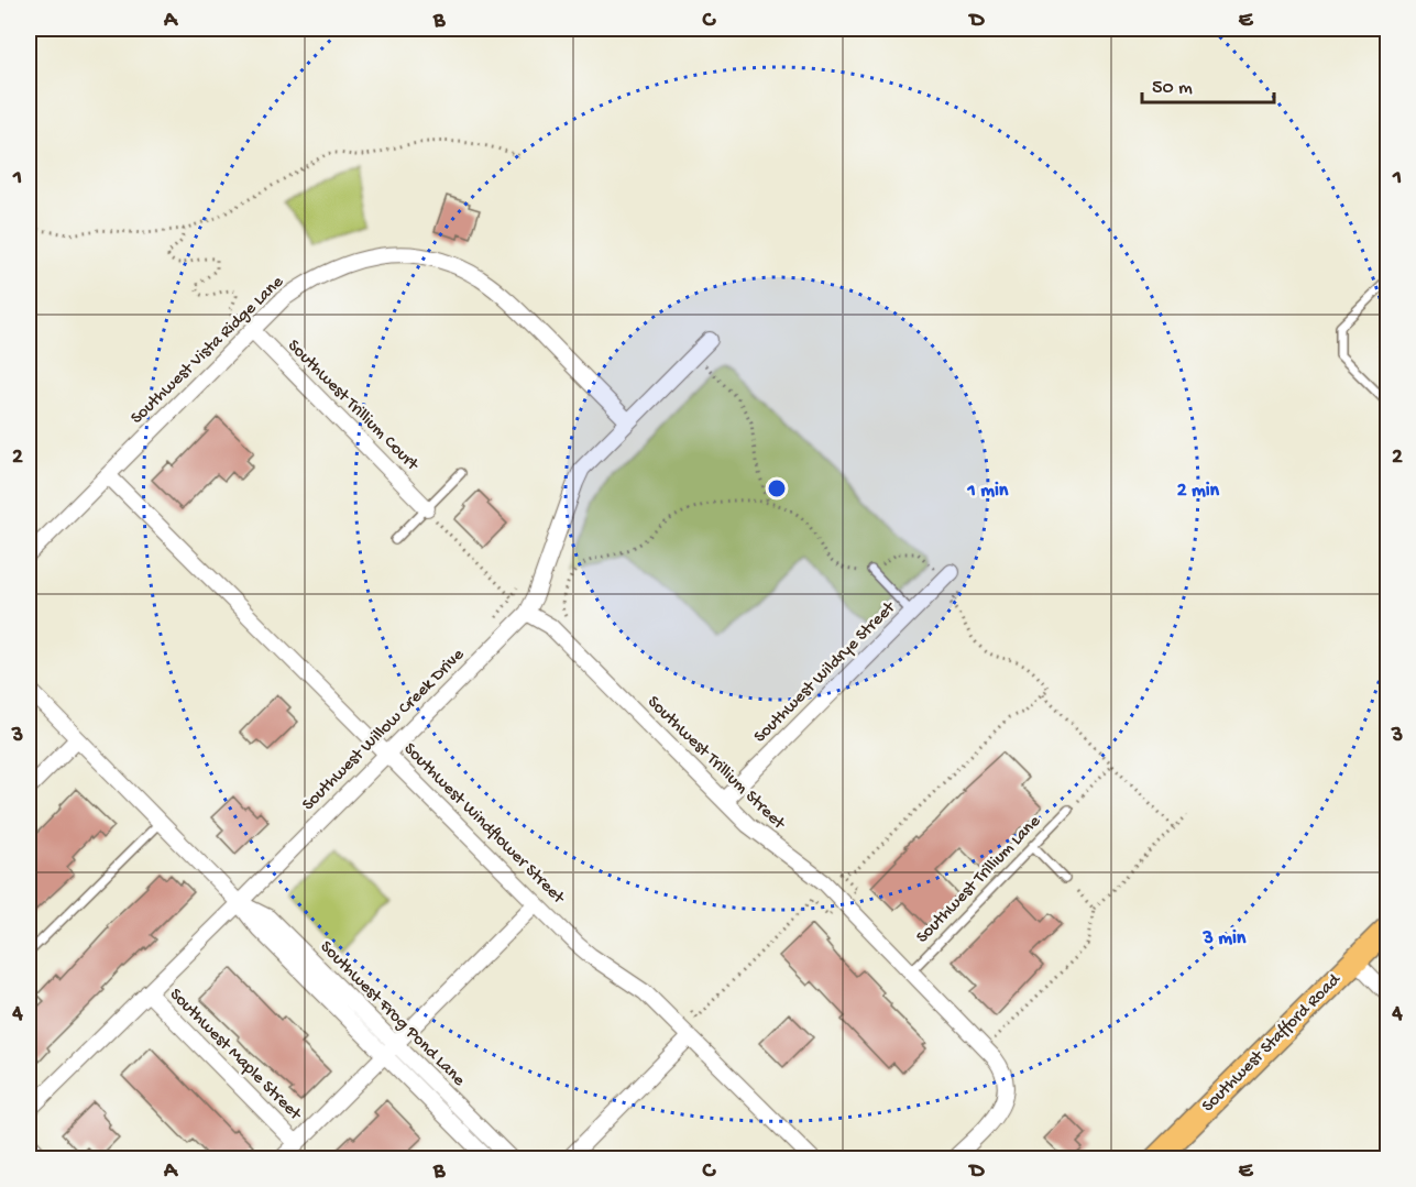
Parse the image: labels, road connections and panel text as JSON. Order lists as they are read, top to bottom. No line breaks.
{"streets":{"main road":["Southwest Stafford Road"],"street":["Southwest Vista Ridge Lane","Southwest Trillium Court","Southwest Wildrye Street","Southwest Willow Creek Drive","Southwest Trillium Street","Southwest Windflower Street","Southwest Frog Pond Lane","Southwest Maple Street"],"lane":["Southwest Trillium Lane"]},"crossings":[["Southwest Vista Ridge Lane","Southwest Trillium Court"],["Southwest Vista Ridge Lane","Southwest Willow Creek Drive"],["Southwest Vista Ridge Lane","Southwest Windflower Street"],["Southwest Wildrye Street","Southwest Trillium Street"],["Southwest Willow Creek Drive","Southwest Trillium Street"],["Southwest Willow Creek Drive","Southwest Windflower Street"],["Southwest Willow Creek Drive","Southwest Frog Pond Lane"],["Southwest Willow Creek Drive","Southwest Maple Street"],["Southwest Trillium Street","Southwest Trillium Lane"]],"scale_bar":"50 m","grid":{"columns":["A","B","C","D","E"],"rows":["1","2","3","4"]},"rings":["1 min","2 min","3 min"]}
